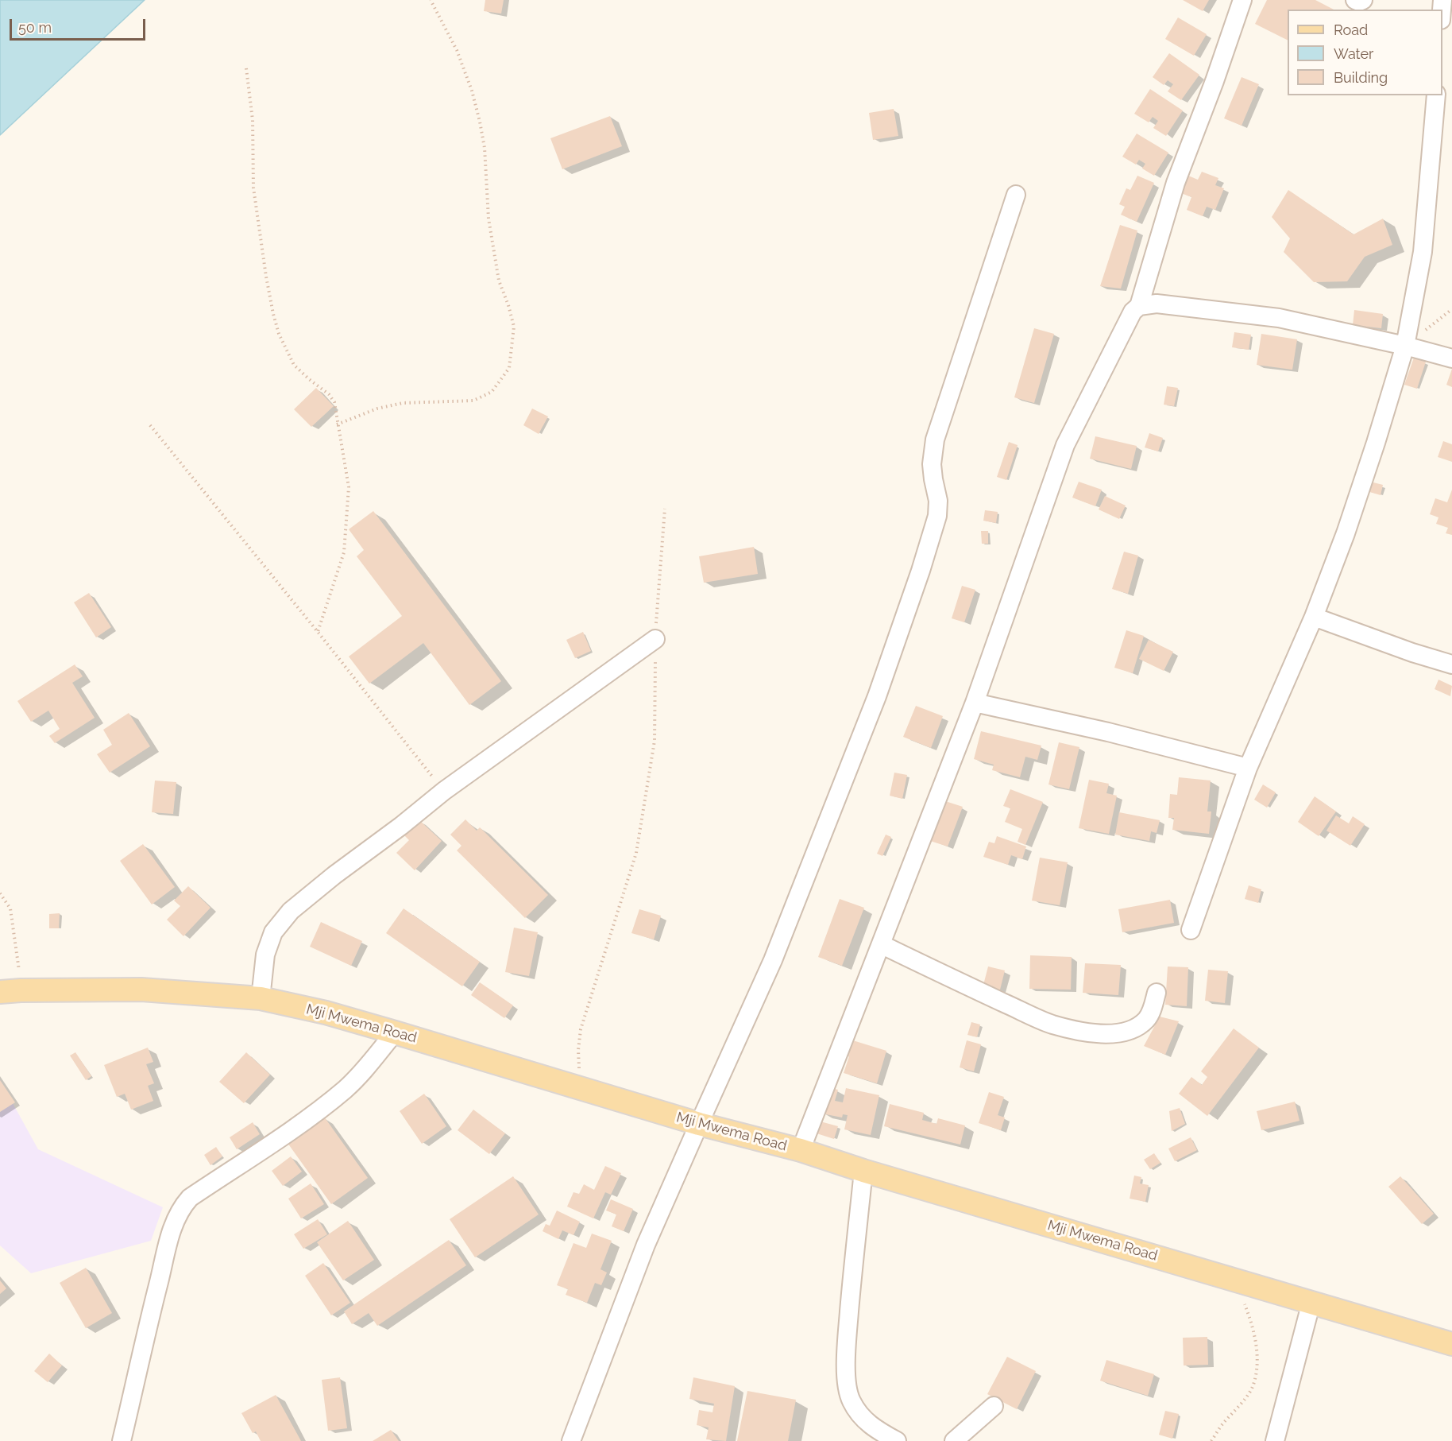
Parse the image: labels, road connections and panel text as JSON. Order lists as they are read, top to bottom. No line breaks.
{"streets":{"main road":["Mji Mwema Road"]},"legend":["Road","Water","Building"],"scale_bar":"50 m"}
